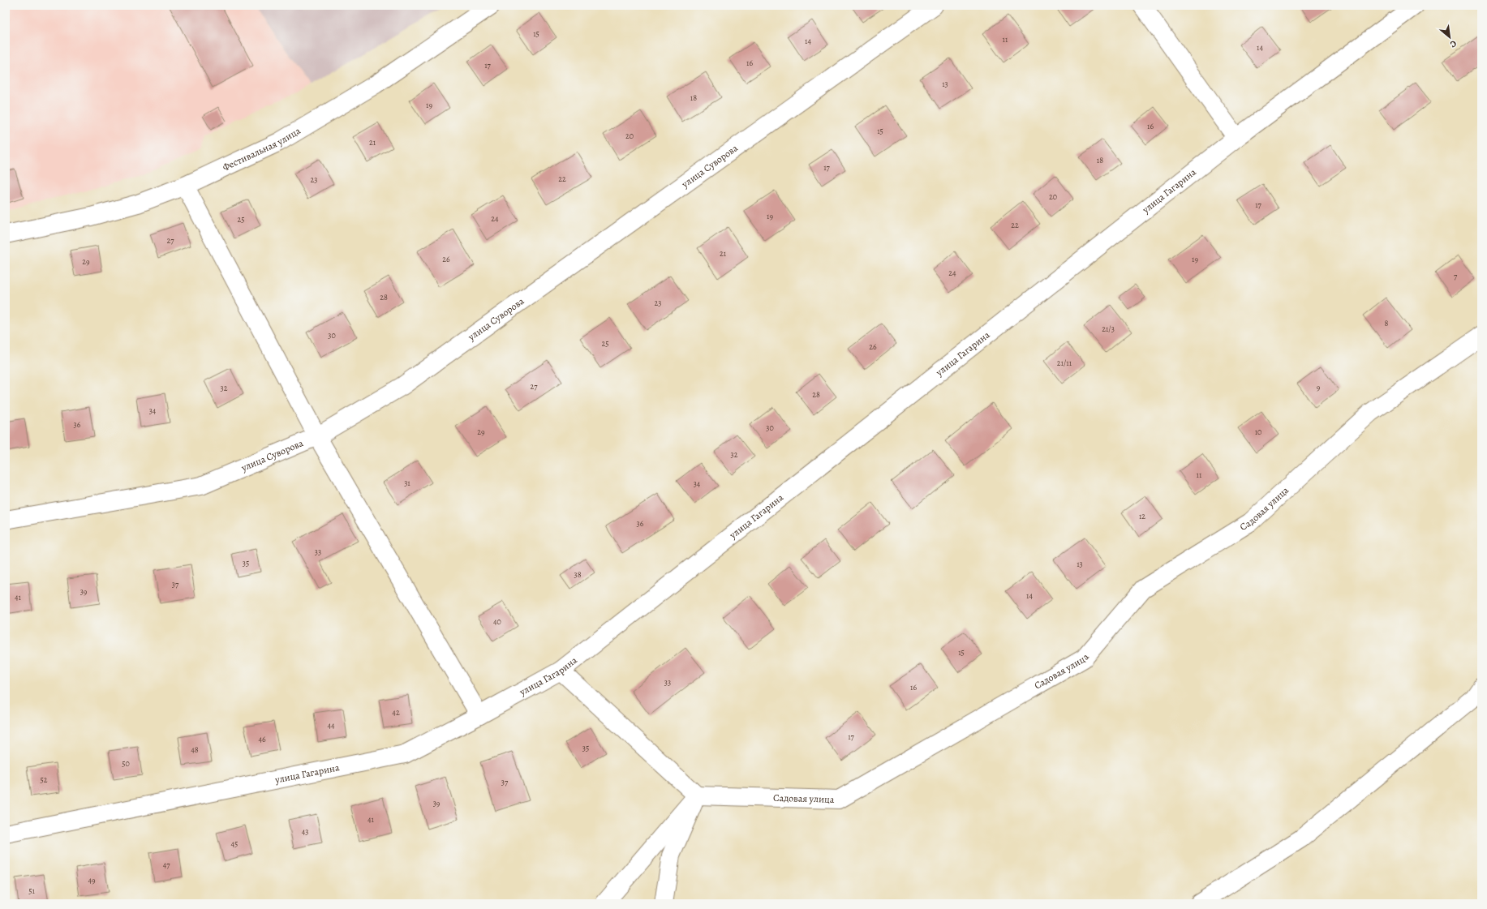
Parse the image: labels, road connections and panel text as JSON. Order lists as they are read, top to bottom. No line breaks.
{"streets":{"street":["Фестивальная улица","улица Суворова","улица Гагарина","Садовая улица"]},"house_numbers":["15","11","14","14","16","17","13","18","19","16","15","20","21","18","17","22","23","20","17","19","24","25","22","27","21","26","19","29","24","7","28","23","8","21/3","30","25","26","21/11","27","9","32","28","34","36","30","29","10","32","11","31","34","12","36","33","35","13","38","37","39","14","41","40","15","33","16","42","44","17","46","35","48","50","52","37","39","41","43","45","47","49","51"],"north":"bottom right"}
